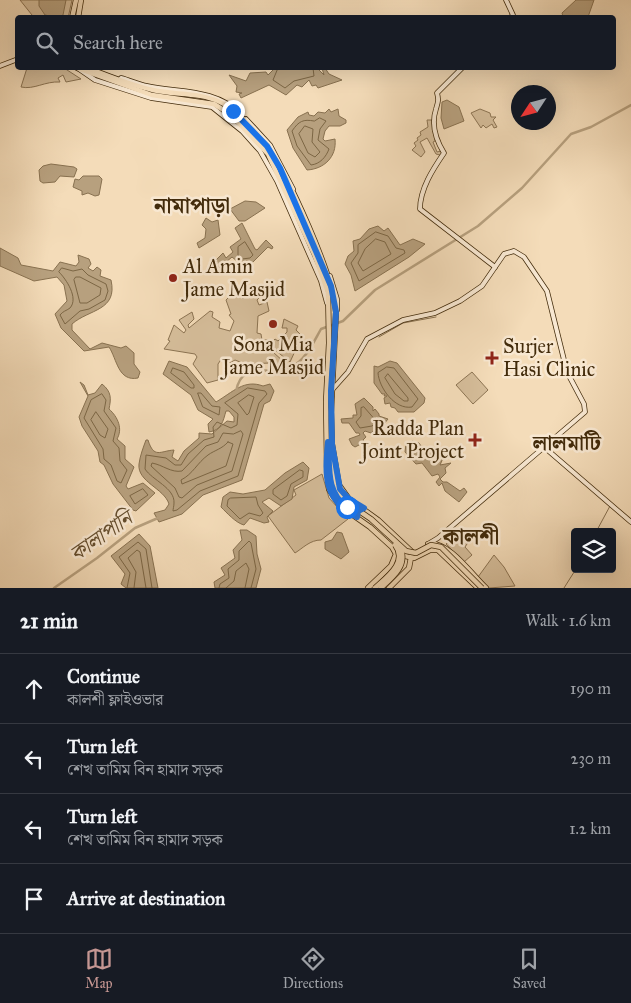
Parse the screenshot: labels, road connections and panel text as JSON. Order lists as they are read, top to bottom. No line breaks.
{"districts":["নামাপাড়া","লালমাটি","কালশী"],"water":["কালাপানি"],"places":{"other":["Al Amin Jame Masjid","Sona Mia Jame Masjid"],"health":["Surjer Hasi Clinic","Radda Plan Joint Project"]},"north":"bottom left","page":{"search":"Search here","heading":["21 min","Walk · 1.6 km"],"list":[["Continue","কালশী ফ্লাইওভার","190 m"],["Turn left","শেখ তামিম বিন হামাদ সড়ক","230 m"],["Turn left","শেখ তামিম বিন হামাদ সড়ক","1.2 km"],"Arrive at destination"],"nav":["Map","Directions","Saved"]}}
